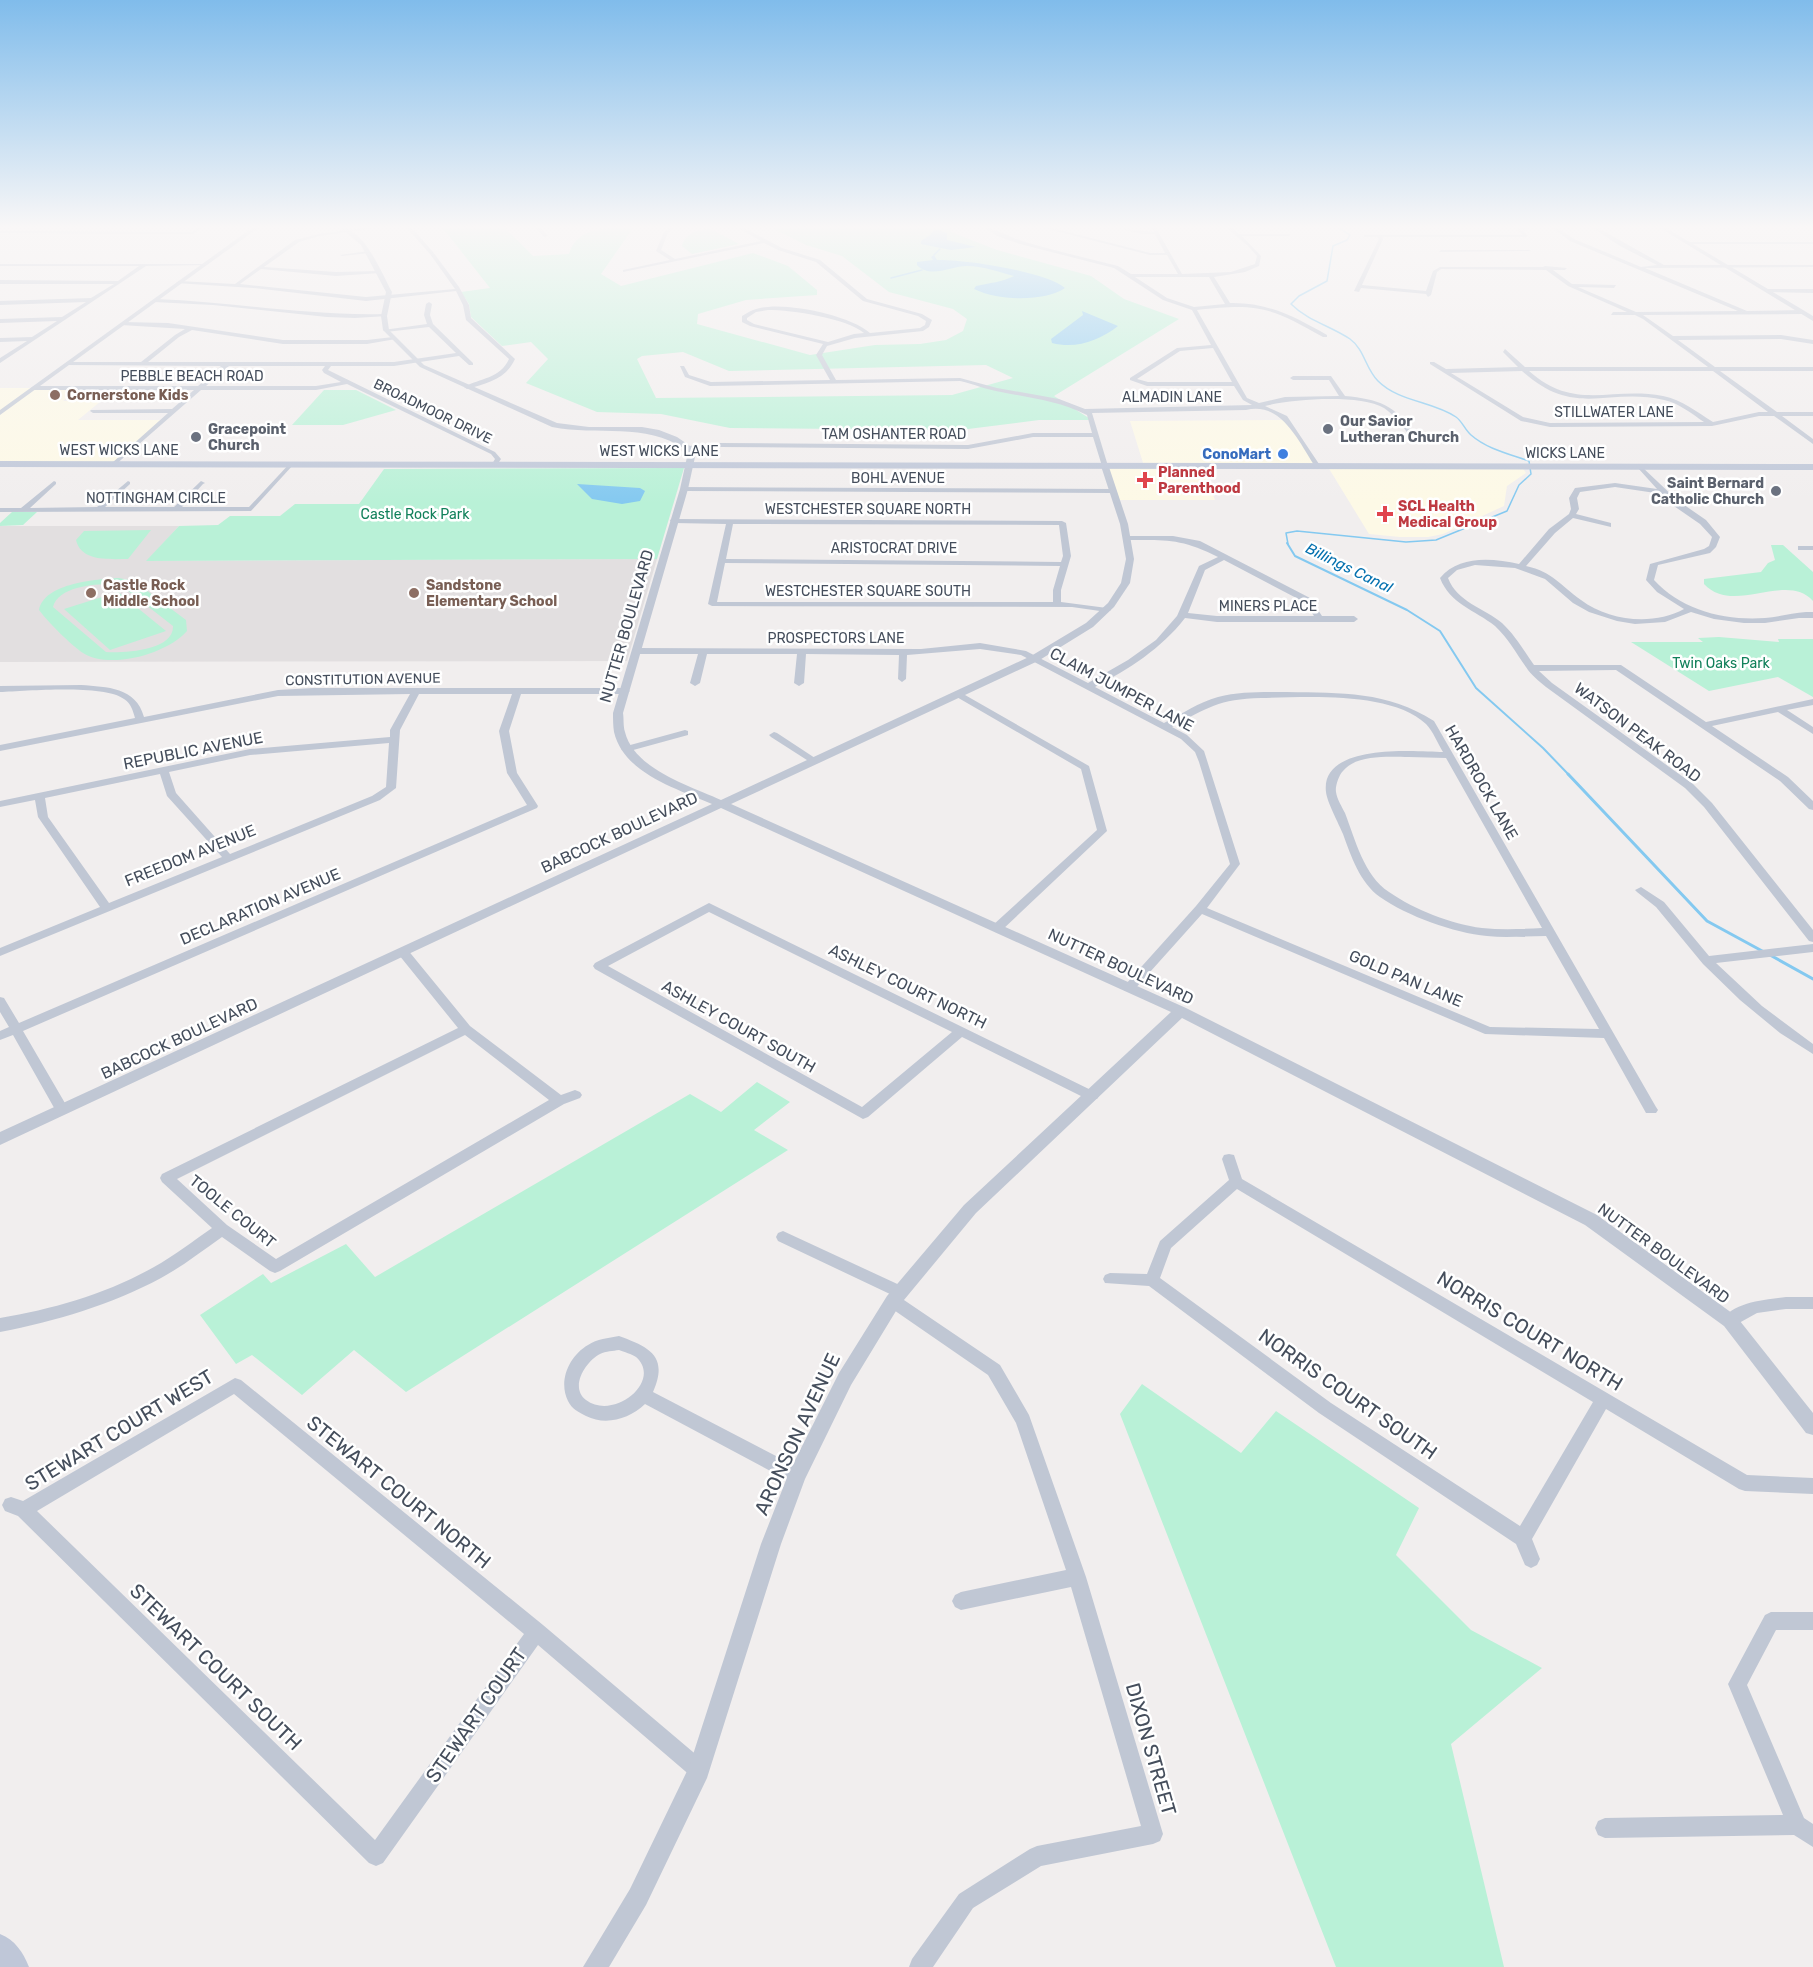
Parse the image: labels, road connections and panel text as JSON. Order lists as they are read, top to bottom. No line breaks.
{"streets":{"main road":["WEST WICKS LANE","WICKS LANE"],"street":["PEBBLE BEACH ROAD","ALMADIN LANE","BROADMOOR DRIVE","STILLWATER LANE","TAM OSHANTER ROAD","BOHL AVENUE","NOTTINGHAM CIRCLE","WESTCHESTER SQUARE NORTH","ARISTOCRAT DRIVE","WESTCHESTER SQUARE SOUTH","MINERS PLACE","NUTTER BOULEVARD","PROSPECTORS LANE","CONSTITUTION AVENUE","CLAIM JUMPER LANE","WATSON PEAK ROAD","REPUBLIC AVENUE","HARDROCK LANE","BABCOCK BOULEVARD","FREEDOM AVENUE","DECLARATION AVENUE","GOLD PAN LANE","ASHLEY COURT NORTH","ASHLEY COURT SOUTH","TOOLE COURT","NORRIS COURT NORTH","NORRIS COURT SOUTH","STEWART COURT WEST","ARONSON AVENUE","STEWART COURT NORTH","STEWART COURT SOUTH","STEWART COURT","DIXON STREET"]},"crossings":[["PEBBLE BEACH ROAD","BROADMOOR DRIVE"],["BROADMOOR DRIVE","WEST WICKS LANE"],["TAM OSHANTER ROAD","NUTTER BOULEVARD"],["WEST WICKS LANE","WICKS LANE"],["WEST WICKS LANE","NOTTINGHAM CIRCLE"],["WEST WICKS LANE","NUTTER BOULEVARD"],["WEST WICKS LANE","BABCOCK BOULEVARD"],["BOHL AVENUE","NUTTER BOULEVARD"],["BOHL AVENUE","BABCOCK BOULEVARD"],["WESTCHESTER SQUARE NORTH","ARISTOCRAT DRIVE"],["WESTCHESTER SQUARE NORTH","WESTCHESTER SQUARE SOUTH"],["WESTCHESTER SQUARE NORTH","NUTTER BOULEVARD"],["ARISTOCRAT DRIVE","WESTCHESTER SQUARE SOUTH"],["WESTCHESTER SQUARE SOUTH","BABCOCK BOULEVARD"],["NUTTER BOULEVARD","PROSPECTORS LANE"],["NUTTER BOULEVARD","CONSTITUTION AVENUE"],["NUTTER BOULEVARD","CLAIM JUMPER LANE"],["NUTTER BOULEVARD","BABCOCK BOULEVARD"],["NUTTER BOULEVARD","ARONSON AVENUE"],["PROSPECTORS LANE","CLAIM JUMPER LANE"],["PROSPECTORS LANE","BABCOCK BOULEVARD"],["CONSTITUTION AVENUE","DECLARATION AVENUE"],["CLAIM JUMPER LANE","HARDROCK LANE"],["CLAIM JUMPER LANE","BABCOCK BOULEVARD"],["CLAIM JUMPER LANE","GOLD PAN LANE"],["REPUBLIC AVENUE","FREEDOM AVENUE"],["HARDROCK LANE","GOLD PAN LANE"],["ASHLEY COURT NORTH","ASHLEY COURT SOUTH"],["ASHLEY COURT NORTH","ARONSON AVENUE"],["STEWART COURT WEST","STEWART COURT NORTH"],["STEWART COURT WEST","STEWART COURT SOUTH"],["ARONSON AVENUE","STEWART COURT"],["ARONSON AVENUE","DIXON STREET"],["STEWART COURT NORTH","STEWART COURT"],["STEWART COURT SOUTH","STEWART COURT"]],"water":["Billings Canal"],"parks":["Castle Rock Park","Twin Oaks Park"],"places":{"other":["Cornerstone Kids","Our Savior Lutheran Church","Gracepoint Church","ConoMart","Saint Bernard Catholic Church","Castle Rock Middle School","Sandstone Elementary School"],"health":["Planned Parenthood","SCL Health Medical Group"]}}
